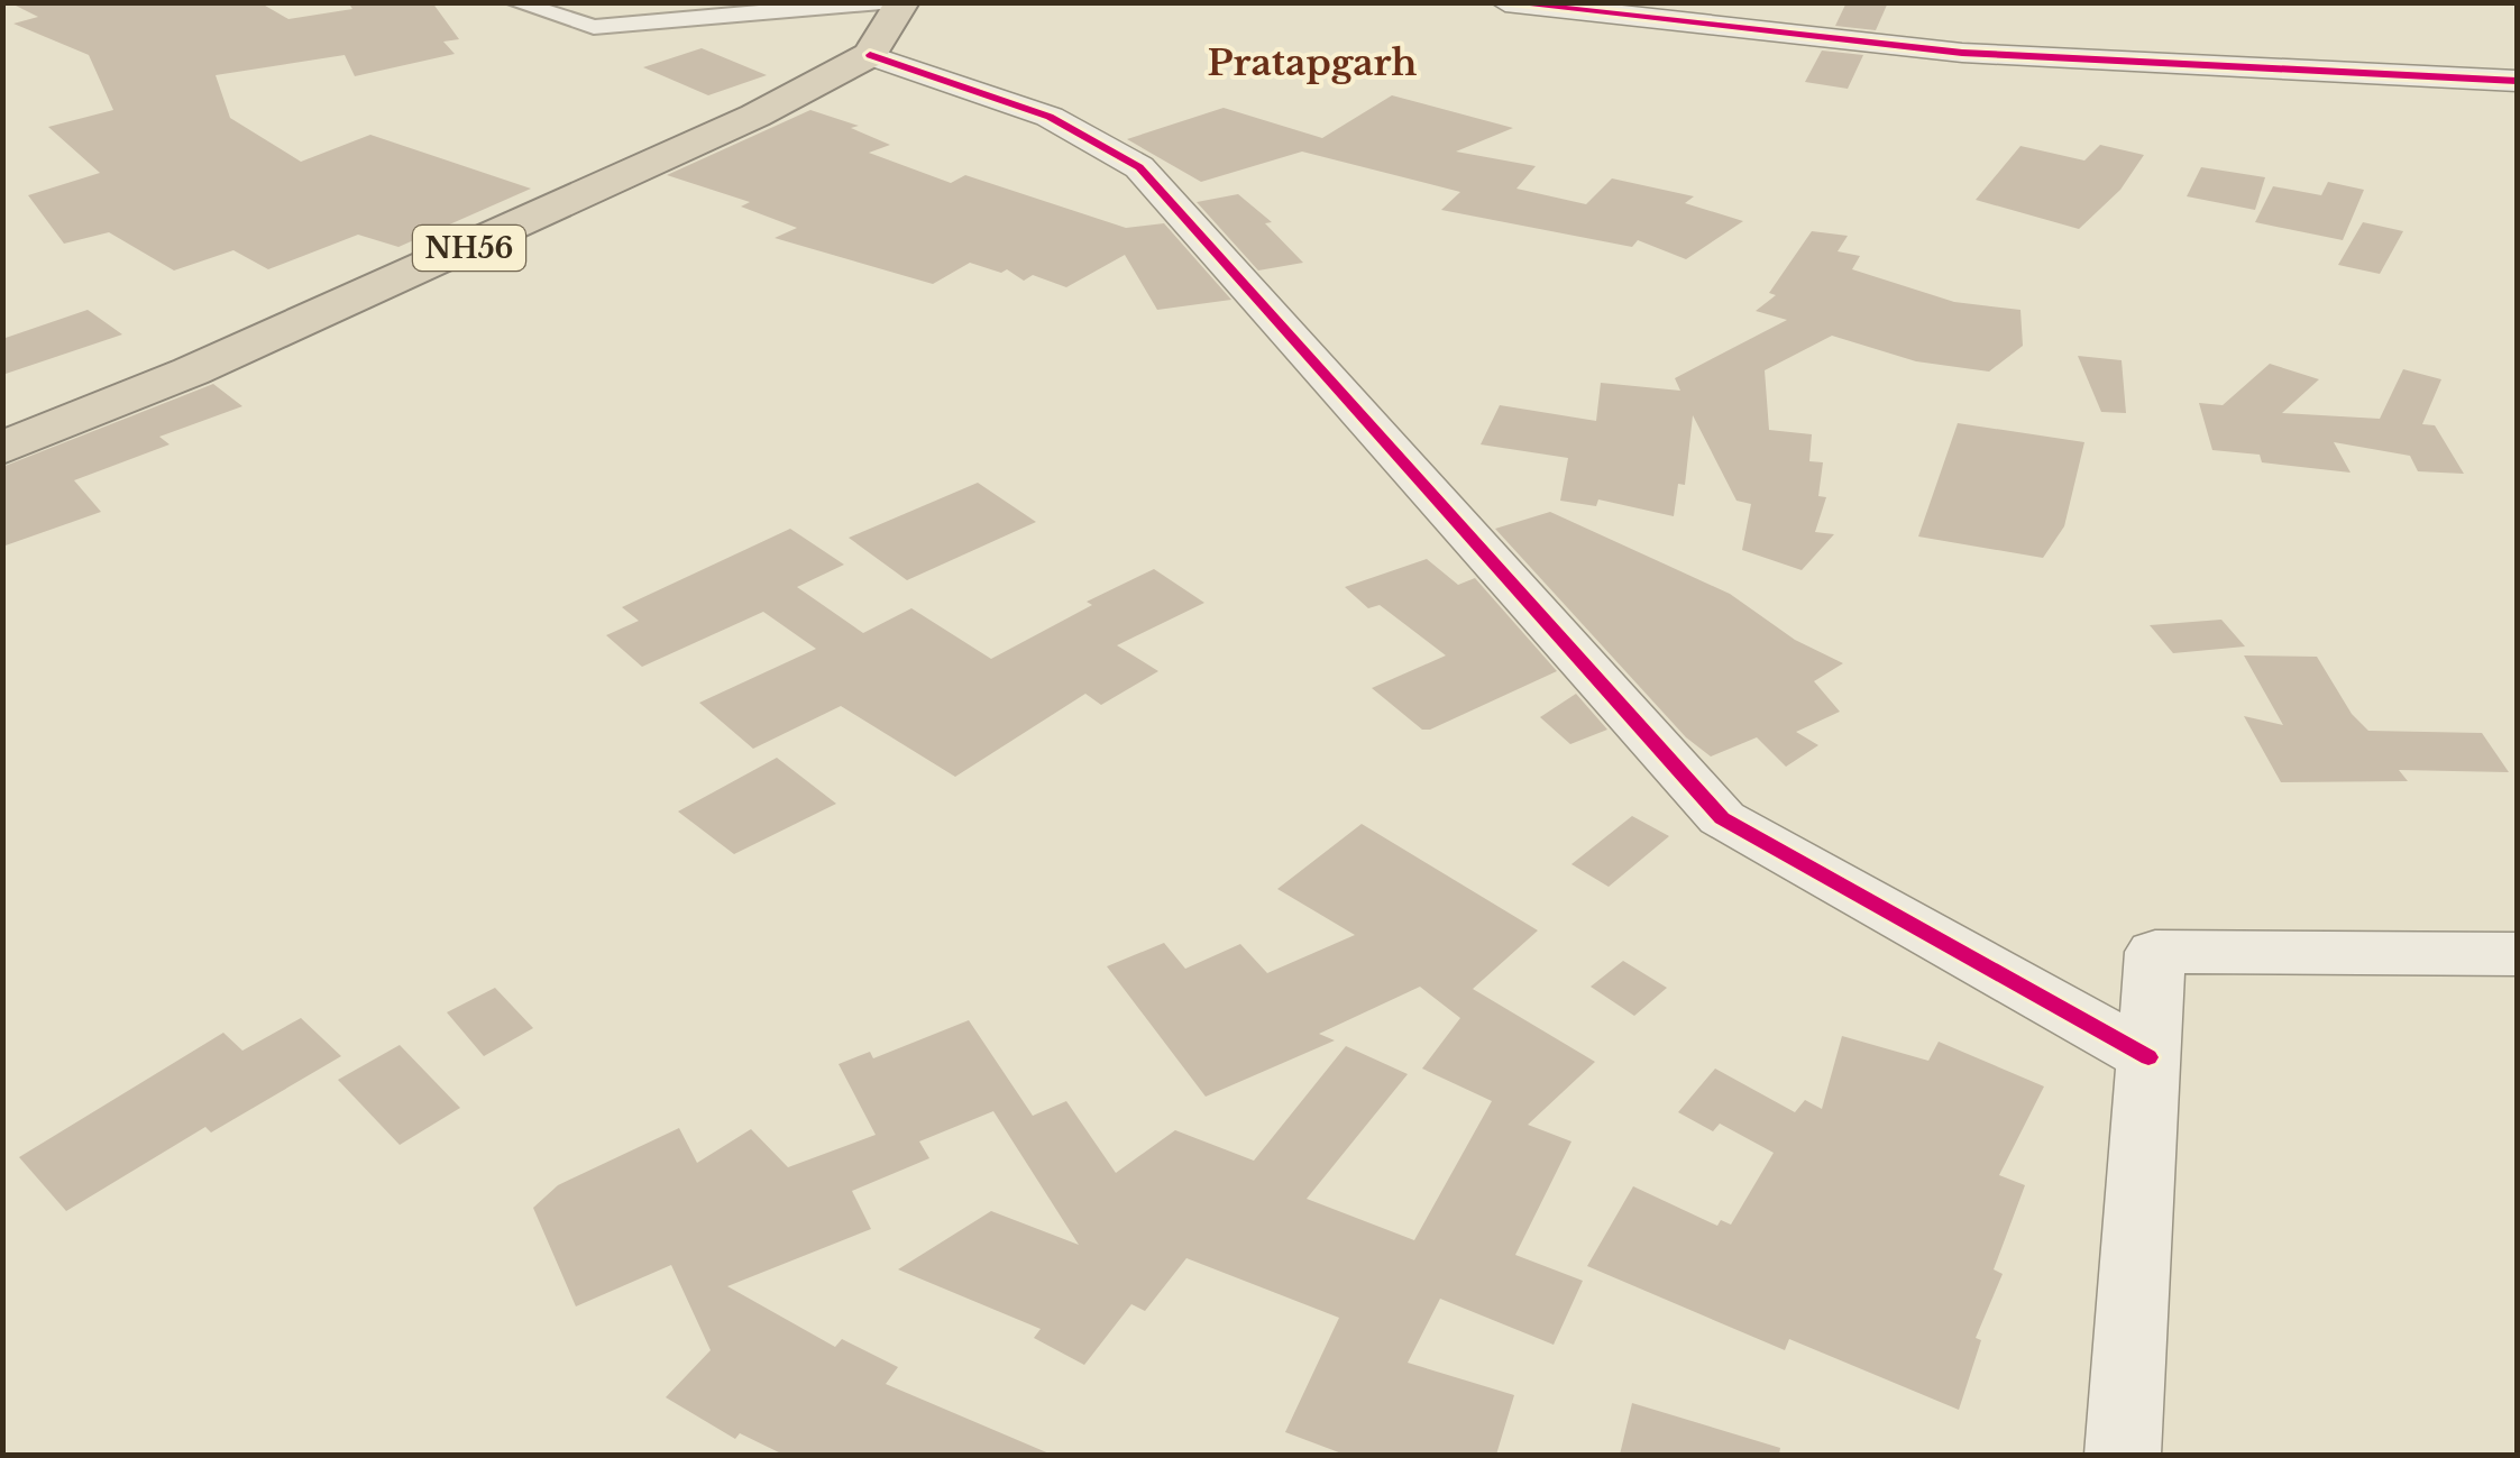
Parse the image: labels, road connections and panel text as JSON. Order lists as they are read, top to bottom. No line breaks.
{"streets":{"highway":["NH56"]},"districts":["Pratapgarh"]}
